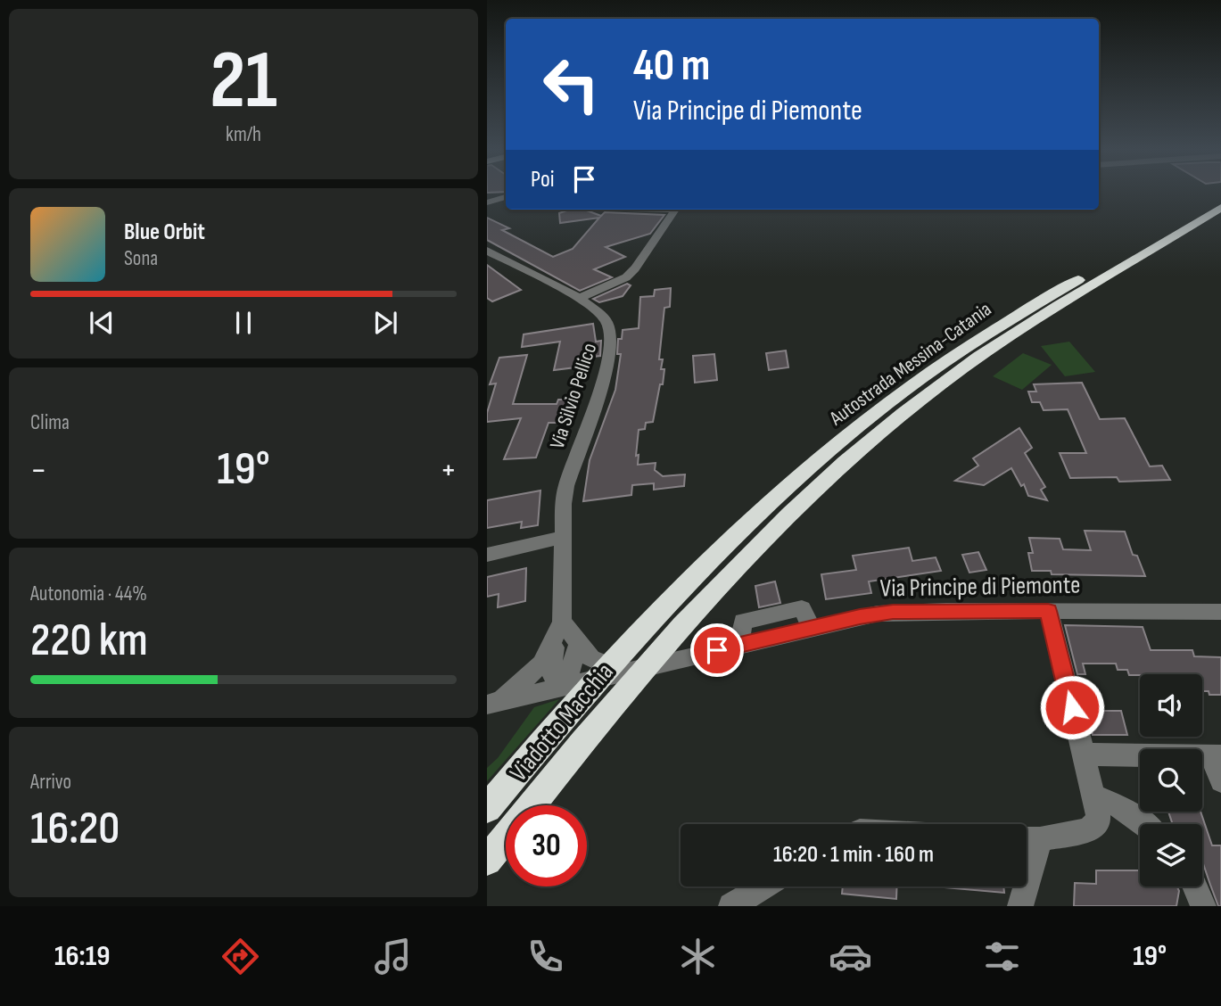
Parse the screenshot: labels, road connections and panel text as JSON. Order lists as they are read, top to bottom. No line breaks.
{"streets":{"highway":["Autostrada Messina-Catania","Viadotto Macchia"],"street":["Via Silvio Pellico","Via Principe di Piemonte"]},"crossings":[["Autostrada Messina-Catania","Viadotto Macchia"],["Via Silvio Pellico","Via Principe di Piemonte"]],"page":{"tile":[["21","km/h"],"Clima",["Autonomia · 44%","220 km"],["Arrivo","16:20"]],"turn":["40 m","Via Principe di Piemonte"],"then":"Poi","song":["Blue Orbit","Sona"],"heat":["−","19°","+"],"limit":"30","trip":"16:20 · 1 min · 160 m","tabs":["16:19","19°"]}}
